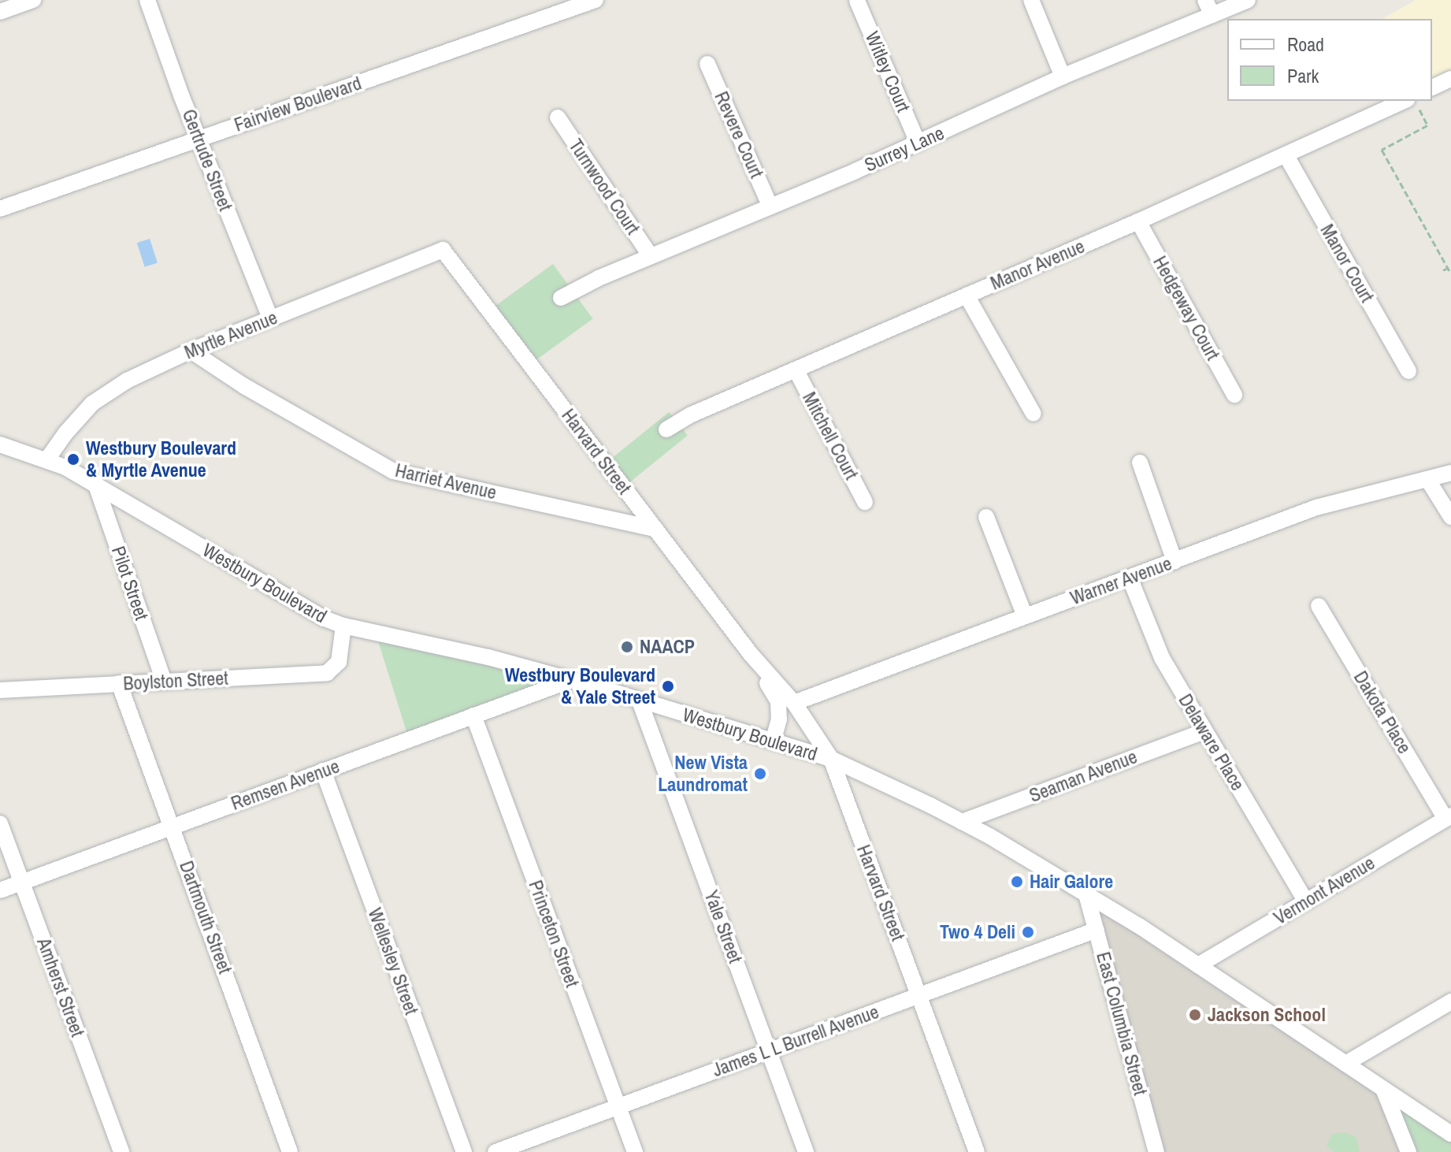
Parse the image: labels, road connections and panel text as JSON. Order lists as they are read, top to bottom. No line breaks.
{"streets":{"street":["Witley Court","Fairview Boulevard","Revere Court","Surrey Lane","Gertrude Street","Turnwood Court","Manor Court","Manor Avenue","Hedgeway Court","Myrtle Avenue","Mitchell Court","Harvard Street","Harriet Avenue","Warner Avenue","Pilot Street","Westbury Boulevard","Boylston Street","Dakota Place","Delaware Place","Seaman Avenue","Remsen Avenue","Vermont Avenue","Dartmouth Street","Yale Street","Princeton Street","Wellesley Street","Amherst Street","East Columbia Street","James L L Burrell Avenue"]},"crossings":[["Witley Court","Surrey Lane"],["Fairview Boulevard","Gertrude Street"],["Revere Court","Surrey Lane"],["Surrey Lane","Turnwood Court"],["Gertrude Street","Myrtle Avenue"],["Manor Court","Manor Avenue"],["Manor Avenue","Hedgeway Court"],["Manor Avenue","Mitchell Court"],["Myrtle Avenue","Harvard Street"],["Myrtle Avenue","Harriet Avenue"],["Myrtle Avenue","Westbury Boulevard"],["Harvard Street","Harriet Avenue"],["Harvard Street","Warner Avenue"],["Harvard Street","Westbury Boulevard"],["Harvard Street","James L L Burrell Avenue"],["Warner Avenue","Delaware Place"],["Pilot Street","Westbury Boulevard"],["Pilot Street","Boylston Street"],["Westbury Boulevard","Boylston Street"],["Westbury Boulevard","Seaman Avenue"],["Westbury Boulevard","Remsen Avenue"],["Westbury Boulevard","Vermont Avenue"],["Westbury Boulevard","Yale Street"],["Westbury Boulevard","East Columbia Street"],["Boylston Street","Dartmouth Street"],["Dakota Place","Vermont Avenue"],["Delaware Place","Seaman Avenue"],["Delaware Place","Vermont Avenue"],["Remsen Avenue","Dartmouth Street"],["Remsen Avenue","Princeton Street"],["Remsen Avenue","Wellesley Street"],["Remsen Avenue","Amherst Street"],["Yale Street","James L L Burrell Avenue"],["Princeton Street","James L L Burrell Avenue"],["East Columbia Street","James L L Burrell Avenue"]],"places":["Westbury Boulevard & Myrtle Avenue","NAACP","Westbury Boulevard & Yale Street","New Vista Laundromat","Hair Galore","Two 4 Deli","Jackson School"],"legend":["Road","Park"]}
